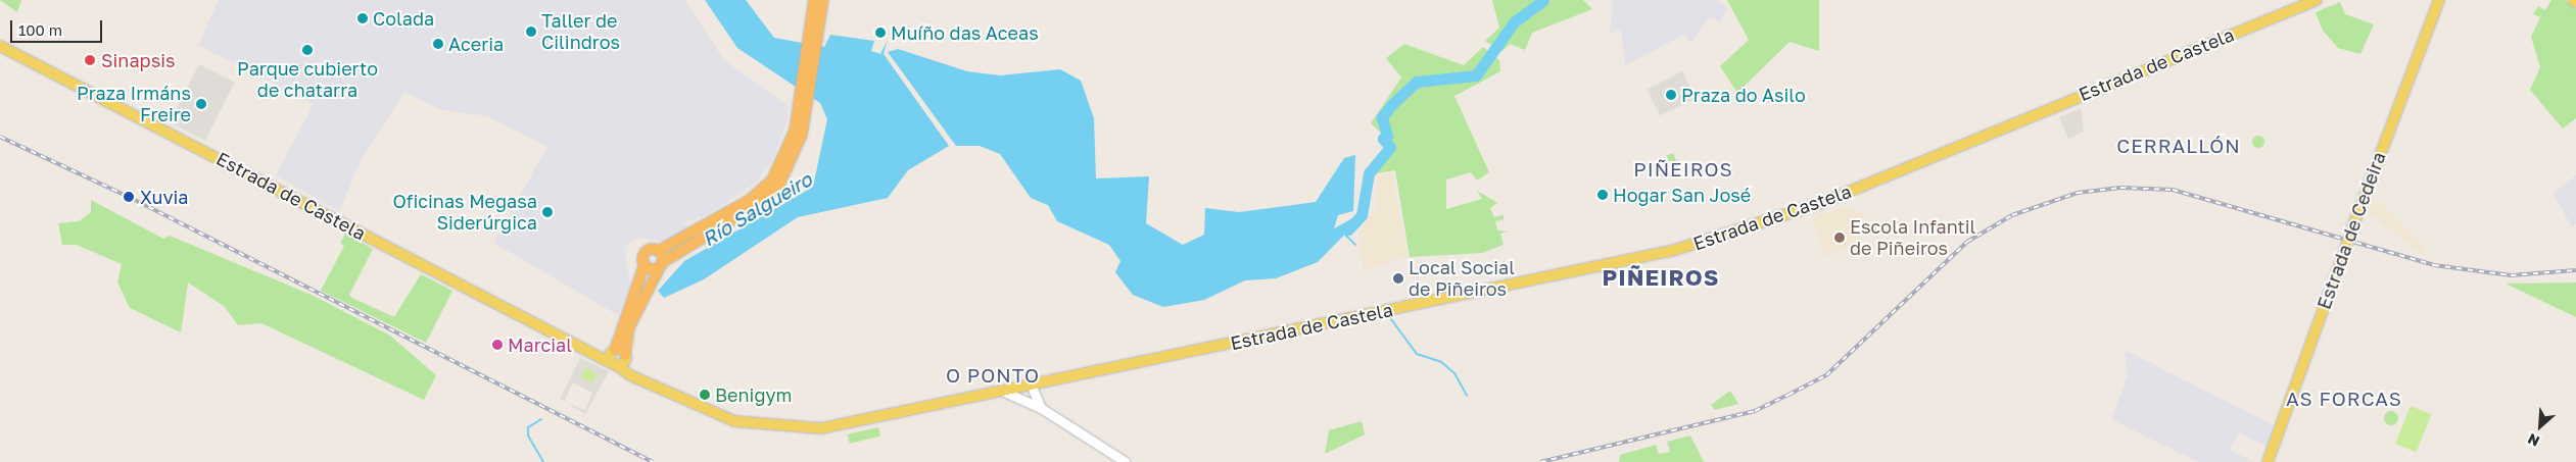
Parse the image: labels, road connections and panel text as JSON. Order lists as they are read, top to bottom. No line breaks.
{"streets":{"main road":["Estrada de Castela","Estrada de Cedeira"]},"districts":["CERRALLÓN","PIÑEIROS","PIÑEIROS","O PONTO","AS FORCAS"],"water":["Río Salgueiro"],"places":["Colada","Taller de Cilindros","Muíño das Aceas","Aceria","Parque cubierto de chatarra","Sinapsis","Praza do Asilo","Praza Irmáns Freire","Hogar San José","Xuvia","Oficinas Megasa Siderúrgica","Escola Infantil de Piñeiros","Local Social de Piñeiros","Marcial","Benigym"],"scale_bar":"100 m","north":"bottom left"}
